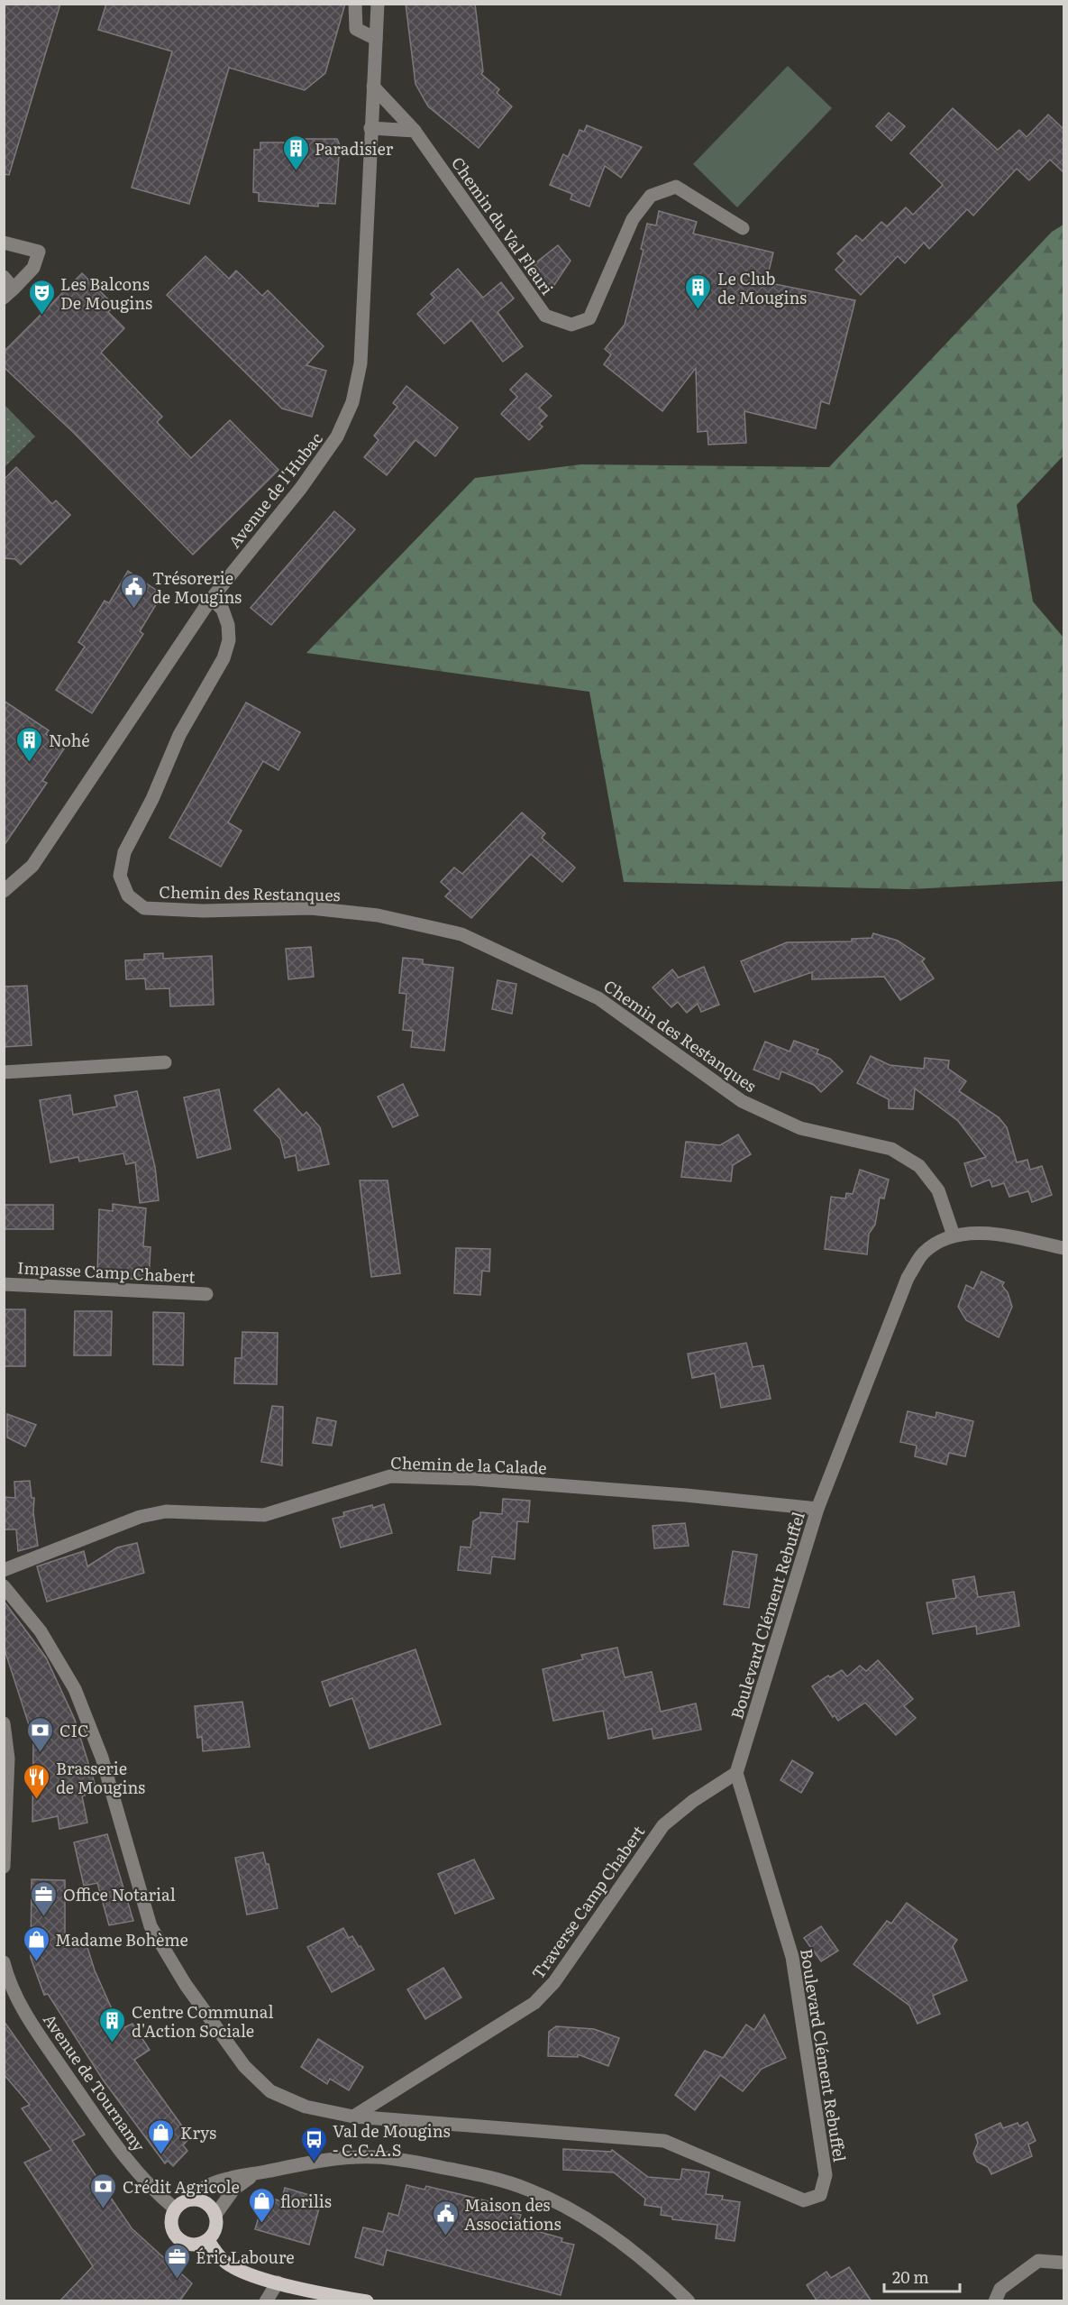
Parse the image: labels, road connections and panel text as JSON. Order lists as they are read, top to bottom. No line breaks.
{"streets":{"street":["Chemin du Val Fleuri","Avenue de l'Hubac","Chemin des Restanques","Impasse Camp Chabert","Chemin de la Calade","Boulevard Clément Rebuffel","Traverse Camp Chabert","Avenue de Tournamy"]},"crossings":[["Chemin du Val Fleuri","Avenue de l'Hubac"],["Avenue de l'Hubac","Chemin des Restanques"],["Chemin des Restanques","Boulevard Clément Rebuffel"],["Chemin de la Calade","Boulevard Clément Rebuffel"],["Boulevard Clément Rebuffel","Traverse Camp Chabert"]],"places":{"building":["Paradisier","Le Club de Mougins","Nohé","Centre Communal d'Action Sociale"],"theatre":["Les Balcons De Mougins"],"public building":["Trésorerie de Mougins","Maison des Associations"],"bank":["CIC","Crédit Agricole"],"restaurant":["Brasserie de Mougins"],"office":["Office Notarial","Éric Laboure"],"shop":["Madame Bohème","Krys","florilis"],"bus stop":["Val de Mougins - C.C.A.S"]},"scale_bar":"20 m"}
